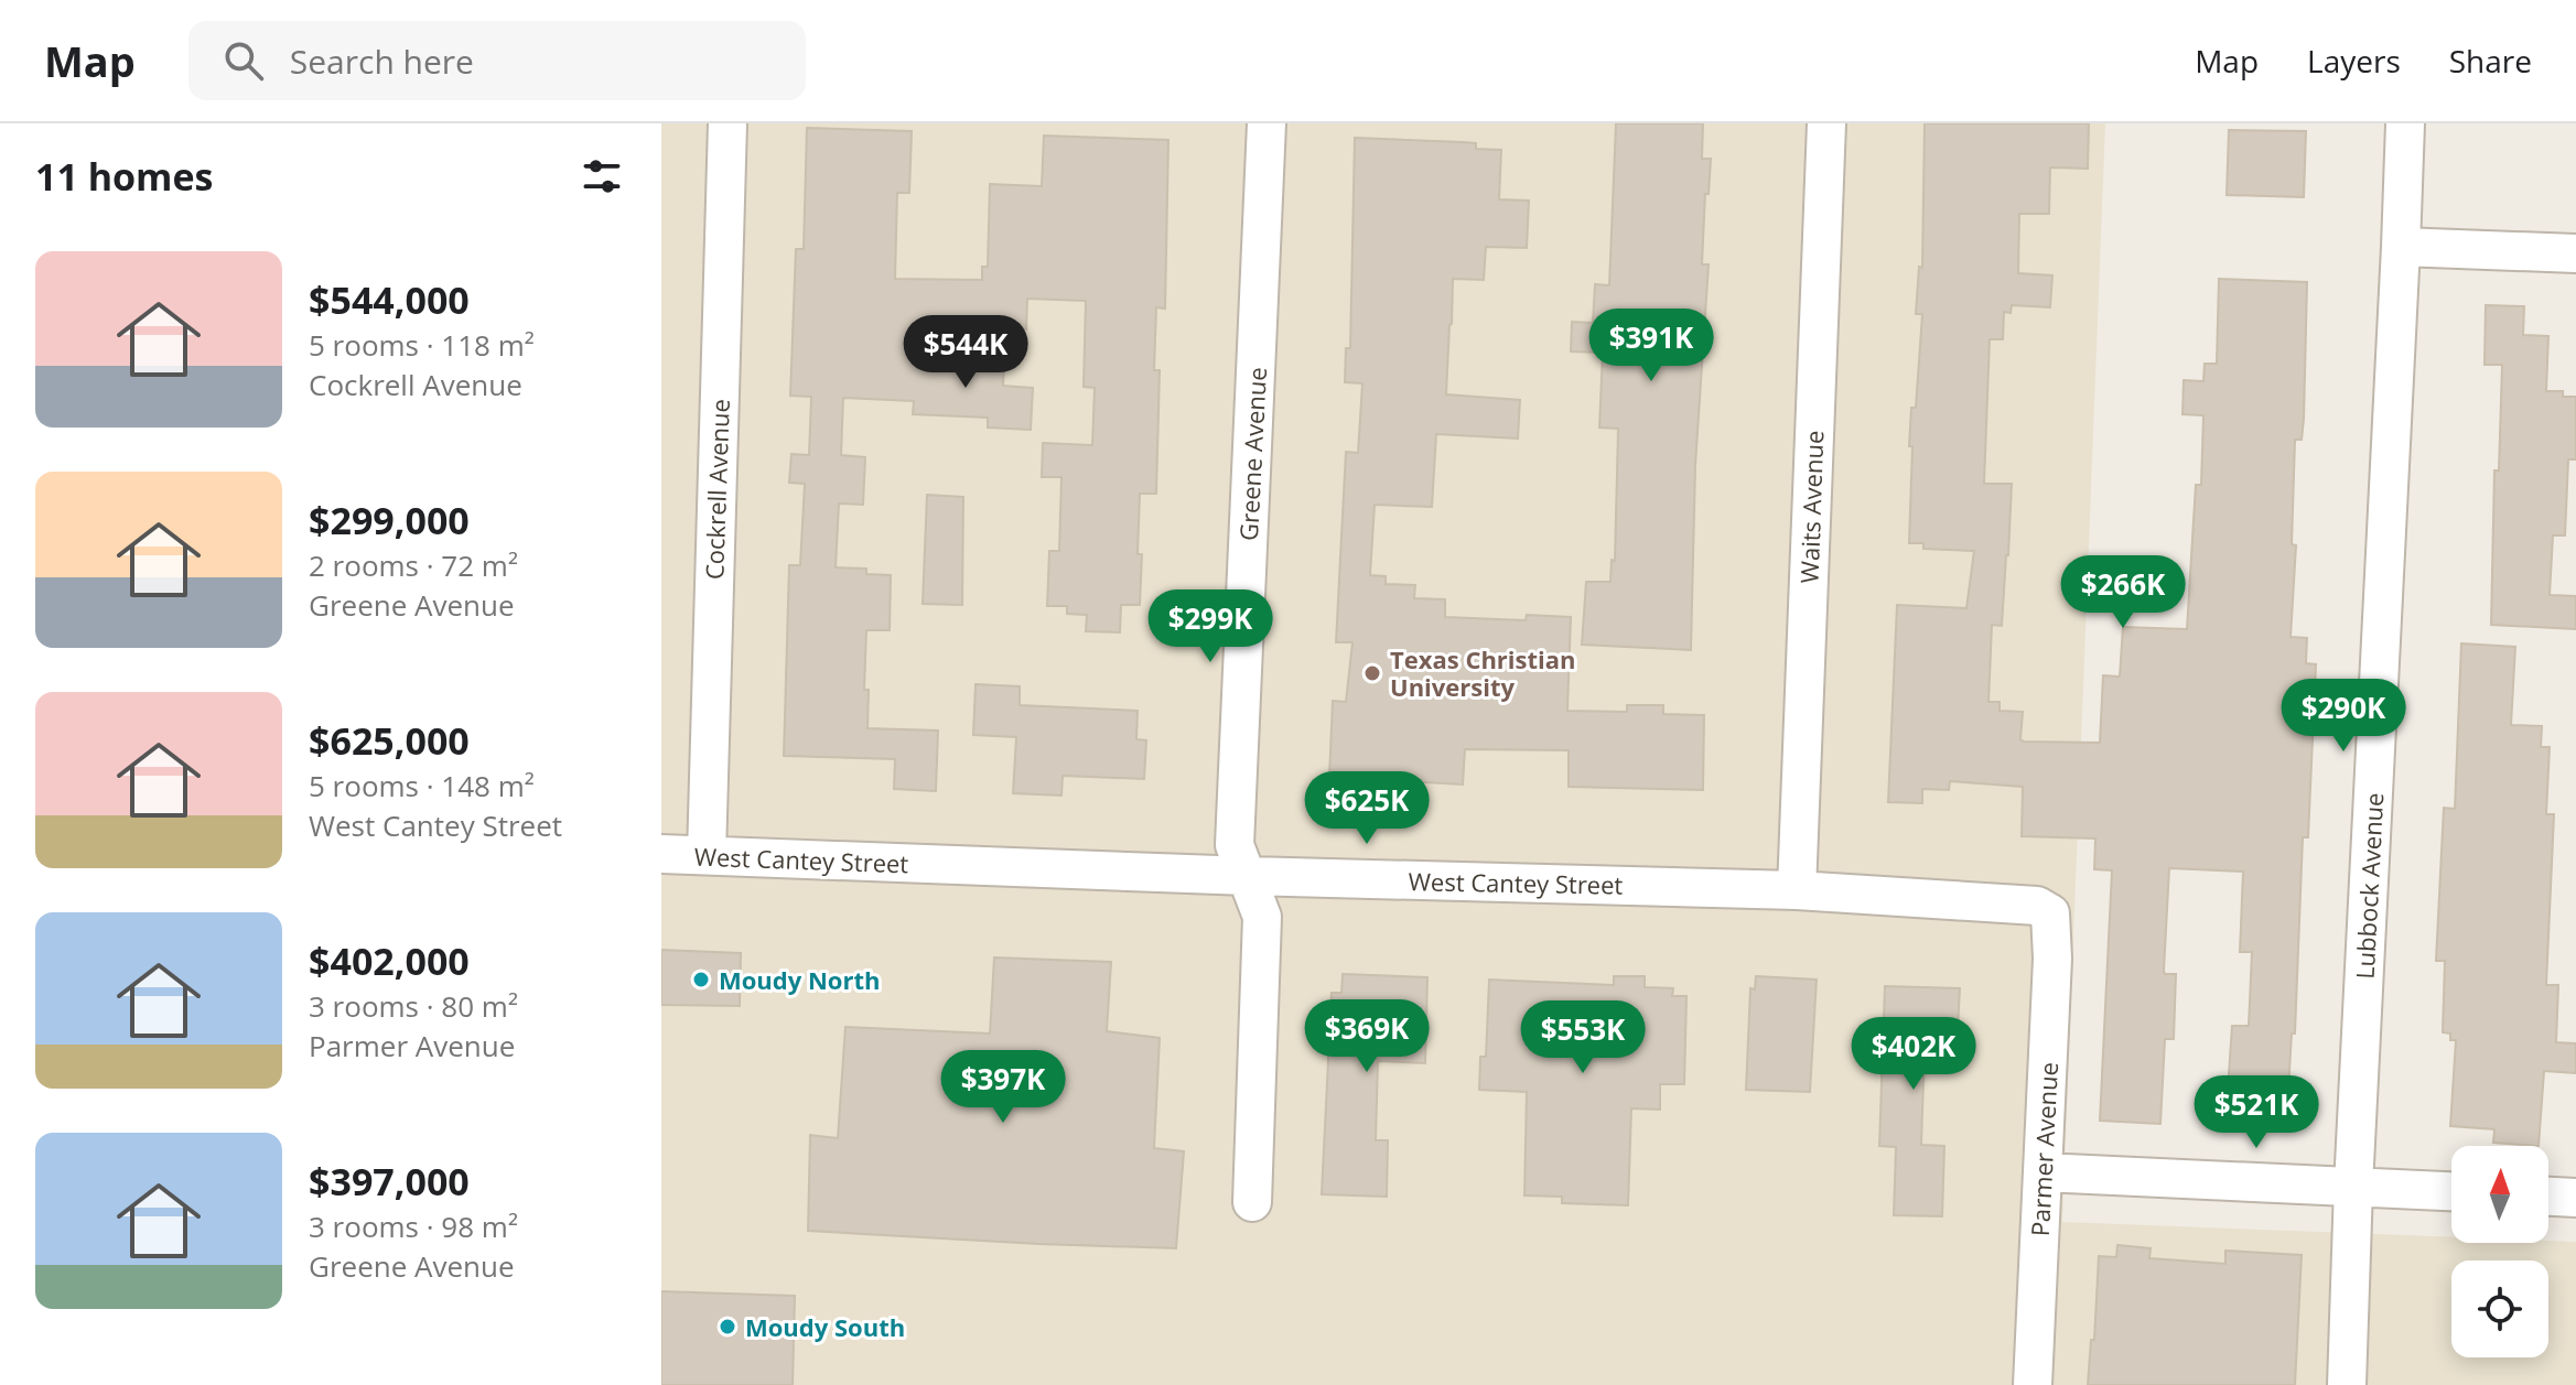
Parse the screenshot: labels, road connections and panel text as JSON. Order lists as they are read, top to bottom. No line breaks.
{"streets":{"street":["Greene Avenue","Cockrell Avenue","Waits Avenue","West Cantey Street","Lubbock Avenue","Parmer Avenue"]},"crossings":[["Greene Avenue","West Cantey Street"],["Cockrell Avenue","West Cantey Street"],["Waits Avenue","West Cantey Street"],["West Cantey Street","Parmer Avenue"]],"places":["Texas Christian University","Moudy North","Moudy South"],"north":"top","page":{"header":"Map","search":"Search here","nav":["Map","Layers","Share"],"heading":"11 homes","list":[{"name":"$544,000","note":"5 rooms · 118 m² · Cockrell Avenue"},{"name":"$299,000","note":"2 rooms · 72 m² · Greene Avenue"},{"name":"$625,000","note":"5 rooms · 148 m² · West Cantey Street"},{"name":"$402,000","note":"3 rooms · 80 m² · Parmer Avenue"},{"name":"$397,000","note":"3 rooms · 98 m² · Greene Avenue"}],"price":["$391K","$544K","$266K","$299K","$290K","$625K","$369K","$553K","$402K","$397K","$521K"]}}
